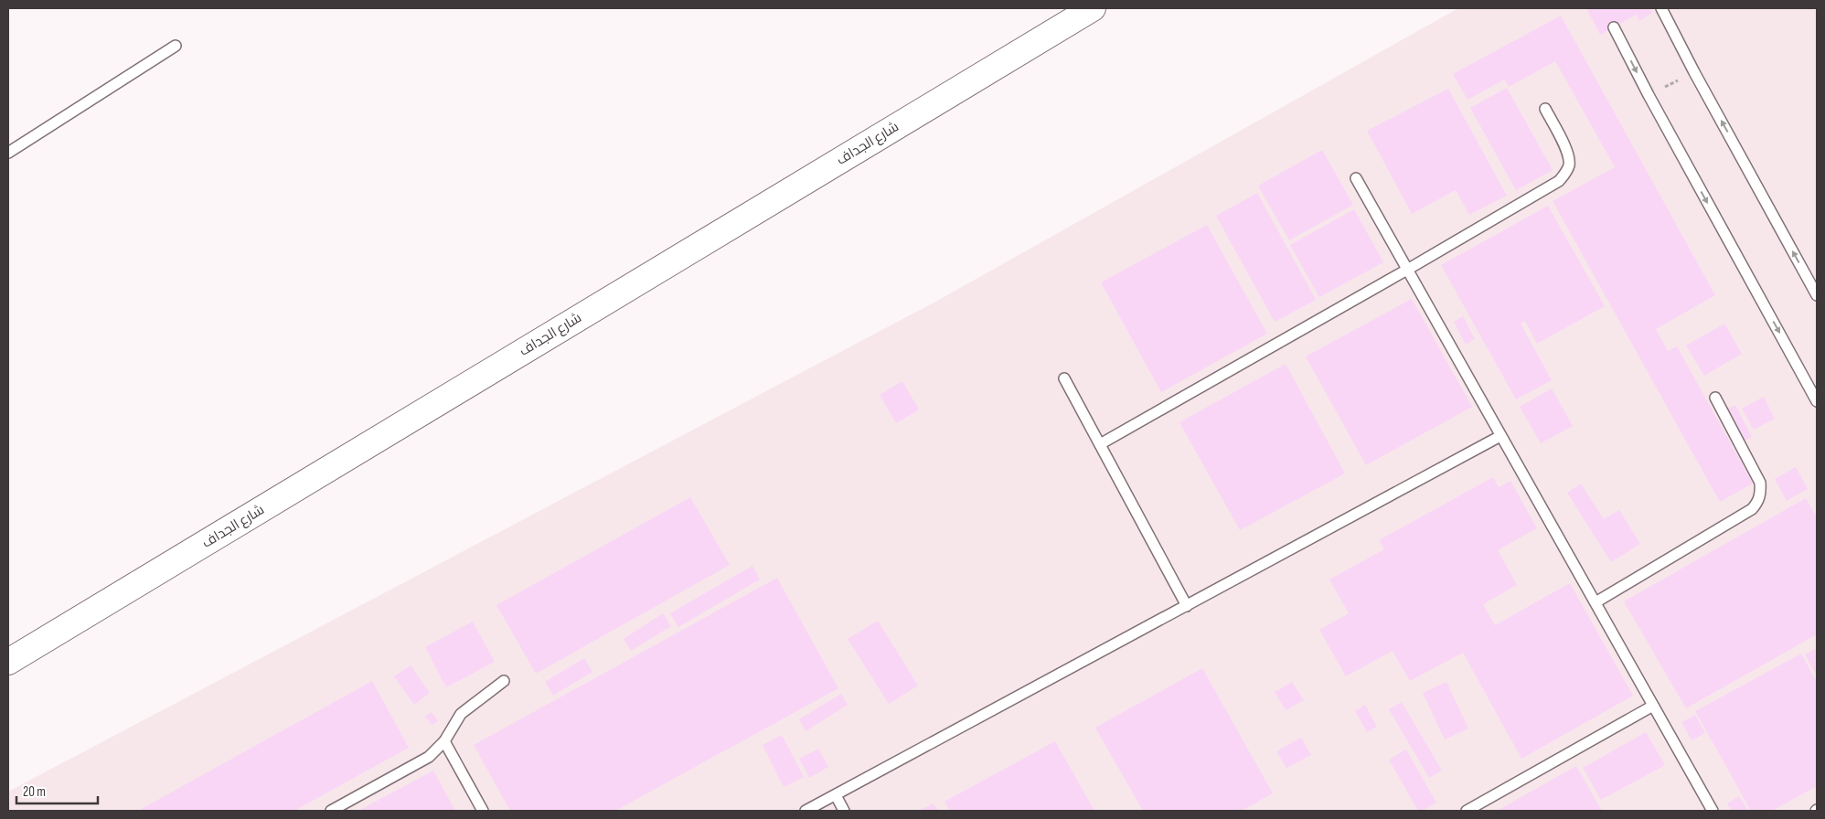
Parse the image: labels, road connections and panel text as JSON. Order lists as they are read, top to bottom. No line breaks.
{"streets":{"street":["شارع الجداف"]},"scale_bar":"20 m"}
